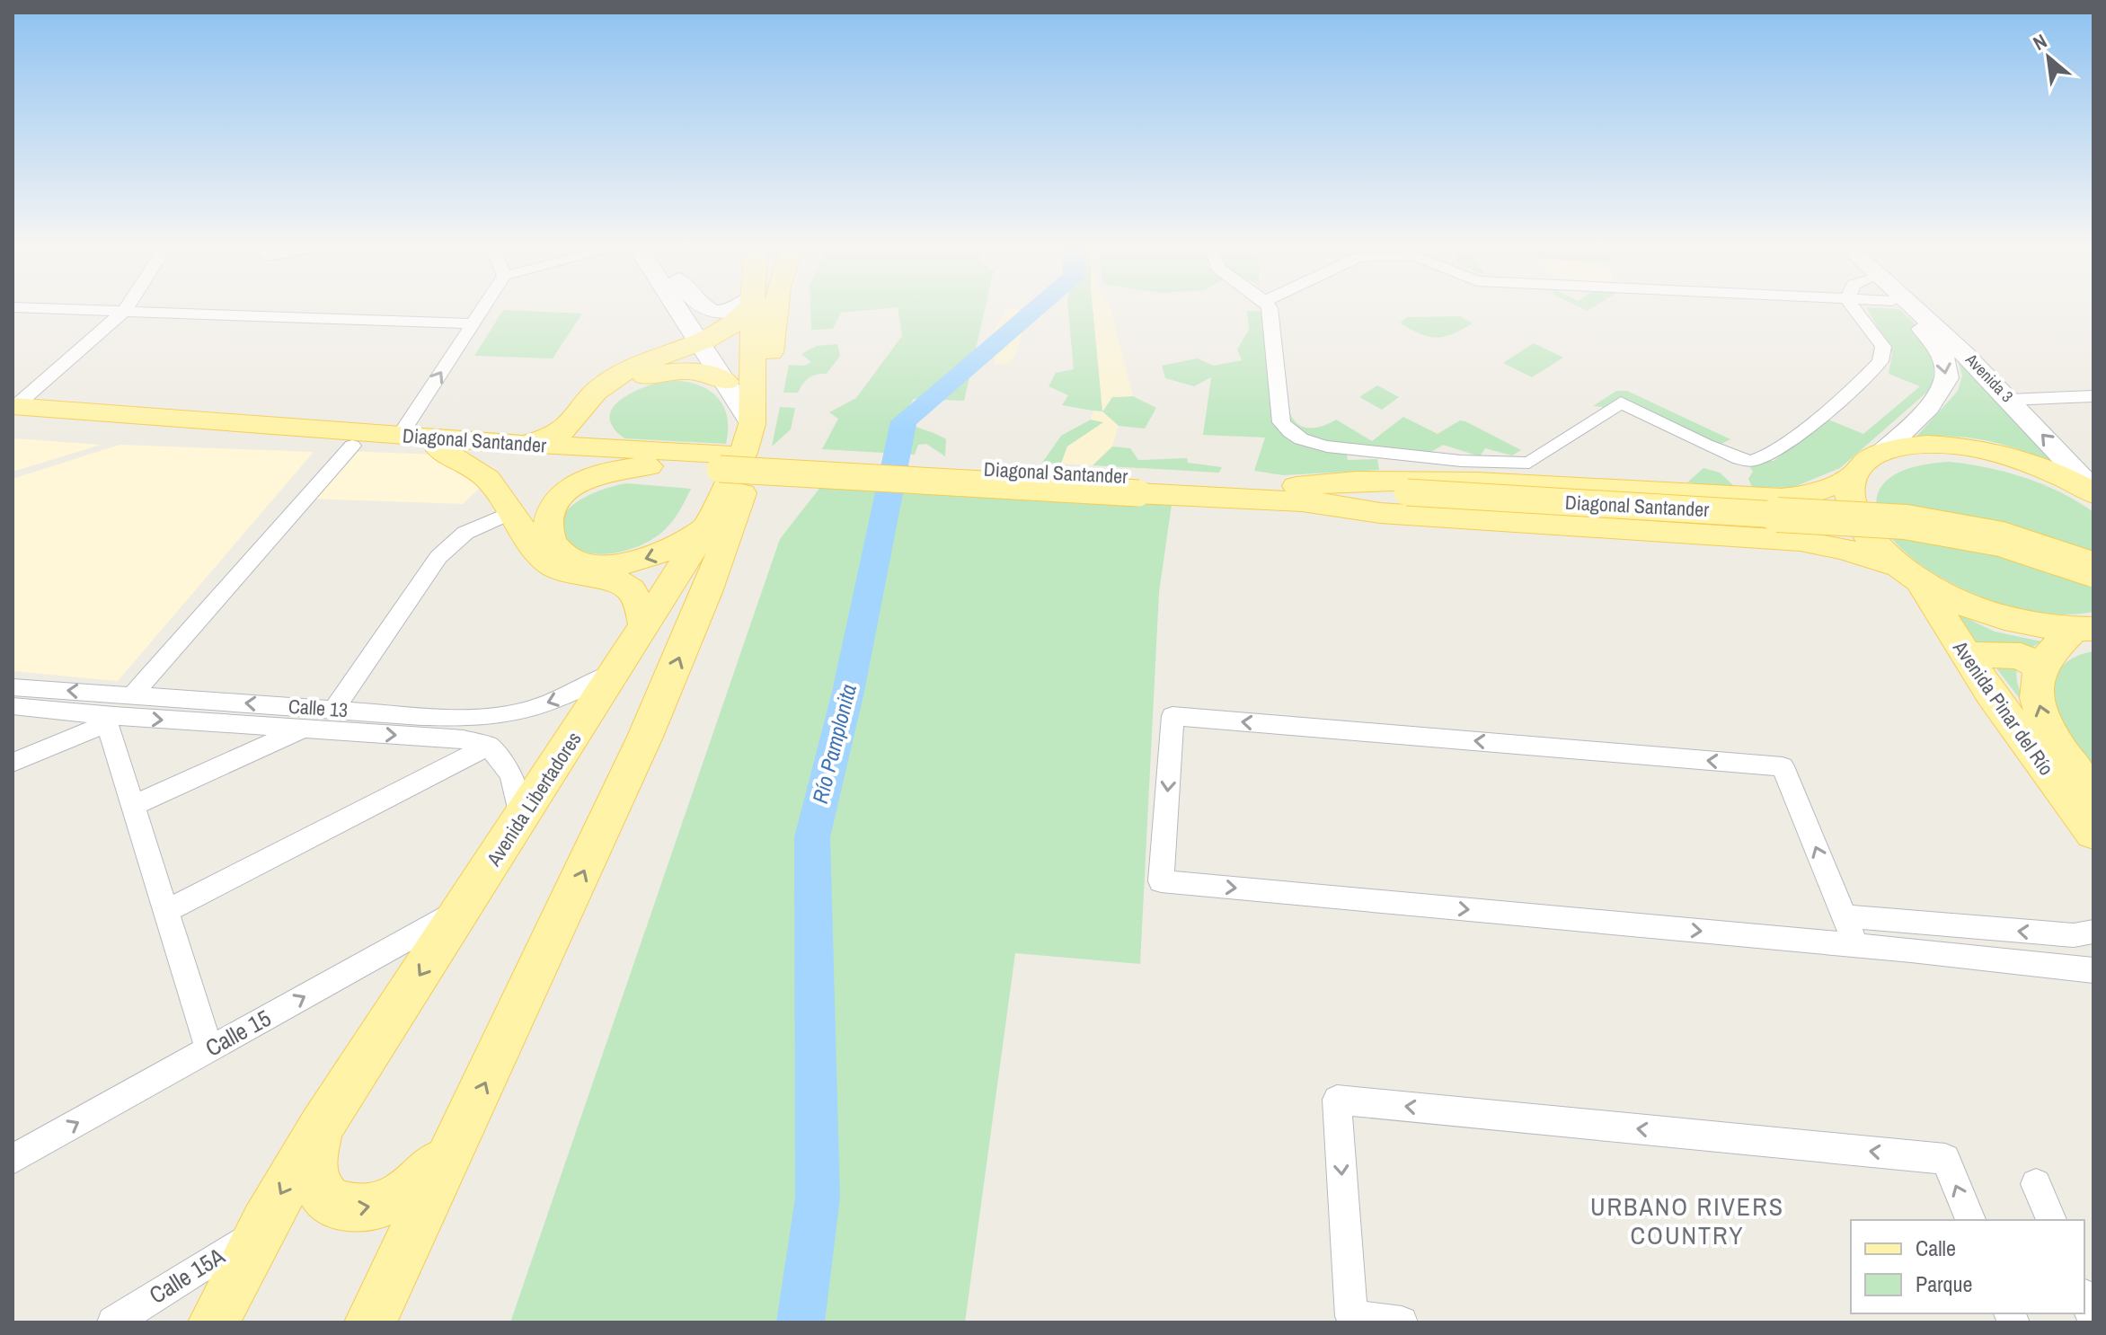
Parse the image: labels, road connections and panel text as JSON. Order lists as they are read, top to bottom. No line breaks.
{"streets":{"main road":["Avenida 3","Diagonal Santander","Avenida Pinar del Río","Avenida Libertadores"],"street":["Calle 13","Calle 15","Calle 15A"]},"crossings":[["Calle 13","Avenida Libertadores"],["Avenida Libertadores","Calle 15"],["Avenida Libertadores","Calle 15A"]],"districts":["URBANO RIVERS COUNTRY"],"water":["Río Pamplonita"],"legend":["Calle","Parque"],"north":"top left"}
